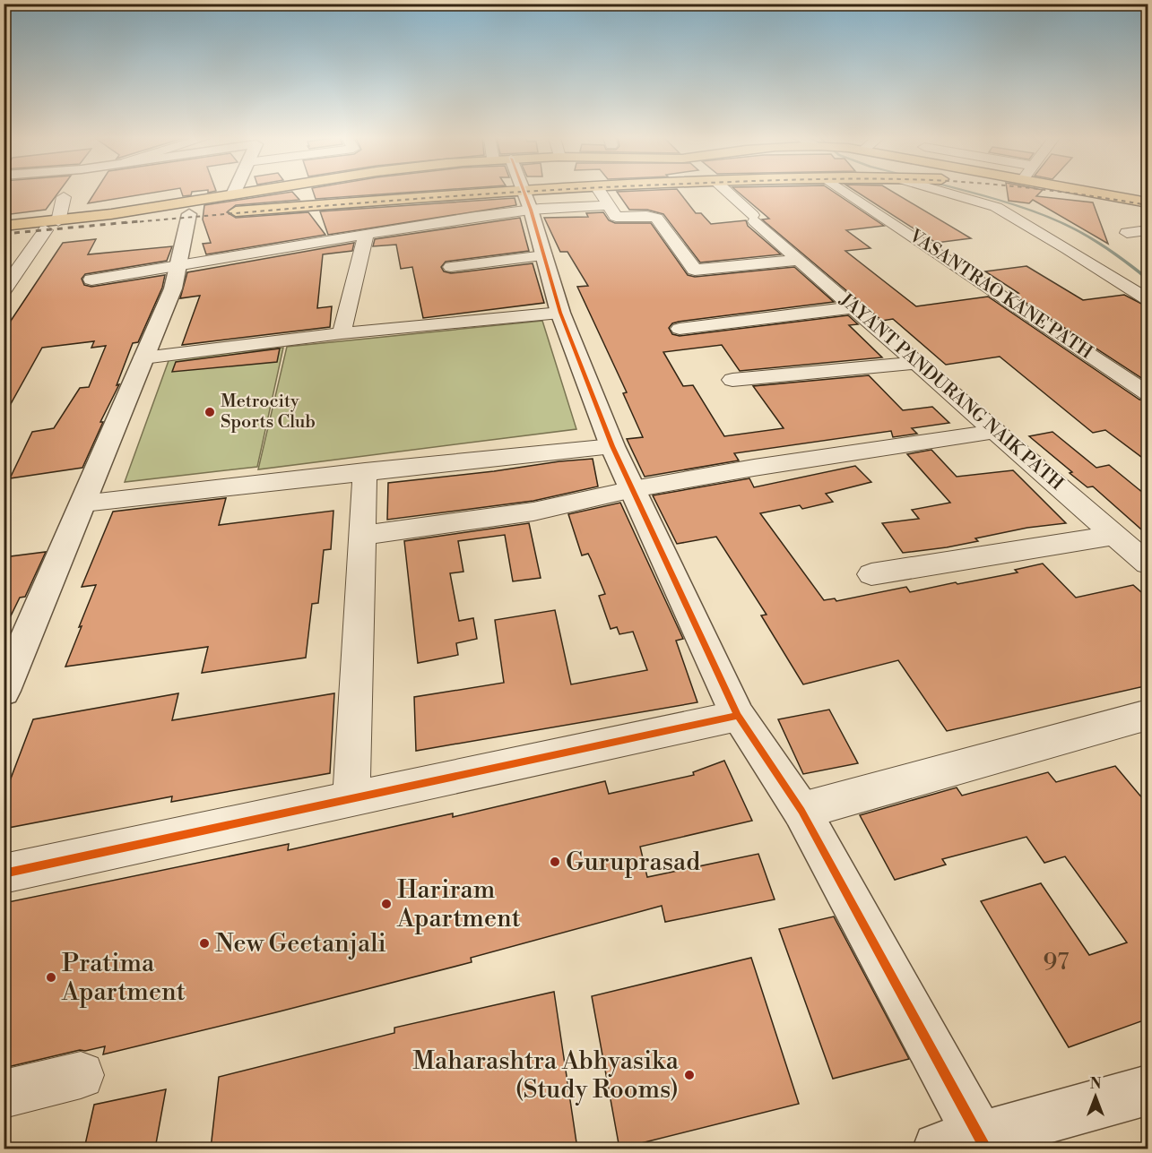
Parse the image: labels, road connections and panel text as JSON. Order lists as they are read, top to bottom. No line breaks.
{"streets":{"street":["VASANTRAO KANE PATH","JAYANT PANDURANG NAIK PATH"]},"places":["Metrocity Sports Club","Guruprasad","Hariram Apartment","New Geetanjali","Pratima Apartment","Maharashtra Abhyasika (Study Rooms)"],"house_numbers":["97"],"north":"top"}
